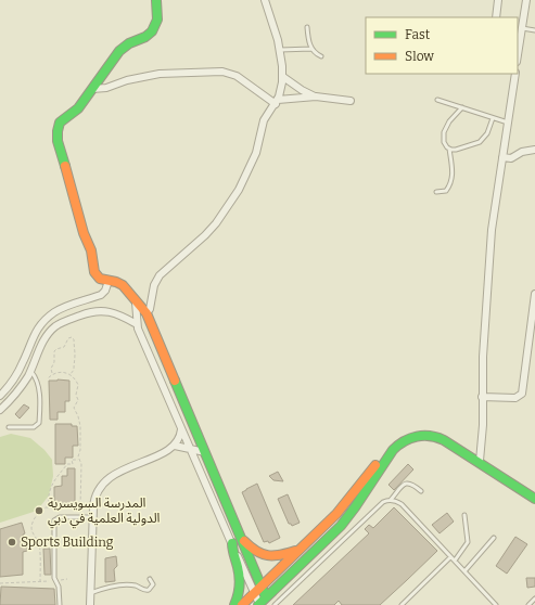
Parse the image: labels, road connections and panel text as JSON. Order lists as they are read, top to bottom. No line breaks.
{"places":["المدرسة السويسرية الدولية العلمية في دبي","Sports Building"],"legend":["Fast","Slow"]}
